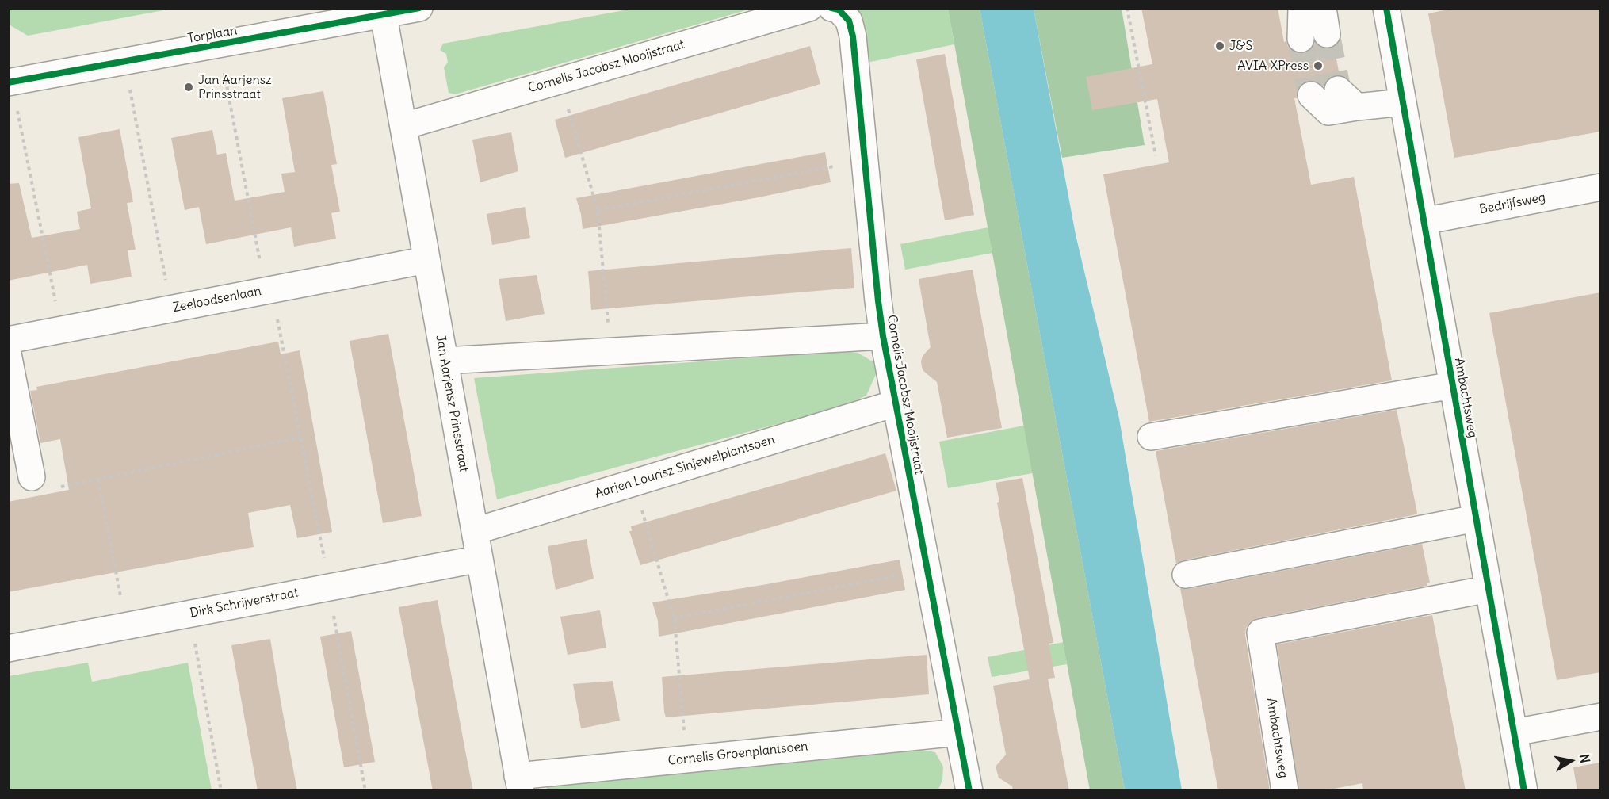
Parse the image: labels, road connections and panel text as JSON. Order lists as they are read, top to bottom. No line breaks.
{"streets":{"street":["Torplaan","Cornelis Jacobsz Mooijstraat","Bedrijfsweg","Zeeloodsenlaan","Ambachtsweg","Jan Aarjensz Prinsstraat","Aarjen Lourisz Sinjewelplantsoen","Dirk Schrijverstraat","Cornelis Groenplantsoen"]},"crossings":[["Torplaan","Jan Aarjensz Prinsstraat"],["Cornelis Jacobsz Mooijstraat","Jan Aarjensz Prinsstraat"],["Cornelis Jacobsz Mooijstraat","Aarjen Lourisz Sinjewelplantsoen"],["Cornelis Jacobsz Mooijstraat","Cornelis Groenplantsoen"],["Bedrijfsweg","Ambachtsweg"],["Zeeloodsenlaan","Jan Aarjensz Prinsstraat"],["Jan Aarjensz Prinsstraat","Aarjen Lourisz Sinjewelplantsoen"],["Jan Aarjensz Prinsstraat","Dirk Schrijverstraat"],["Jan Aarjensz Prinsstraat","Cornelis Groenplantsoen"]],"places":["J&S","AVIA XPress","Jan Aarjensz Prinsstraat"],"north":"right"}
